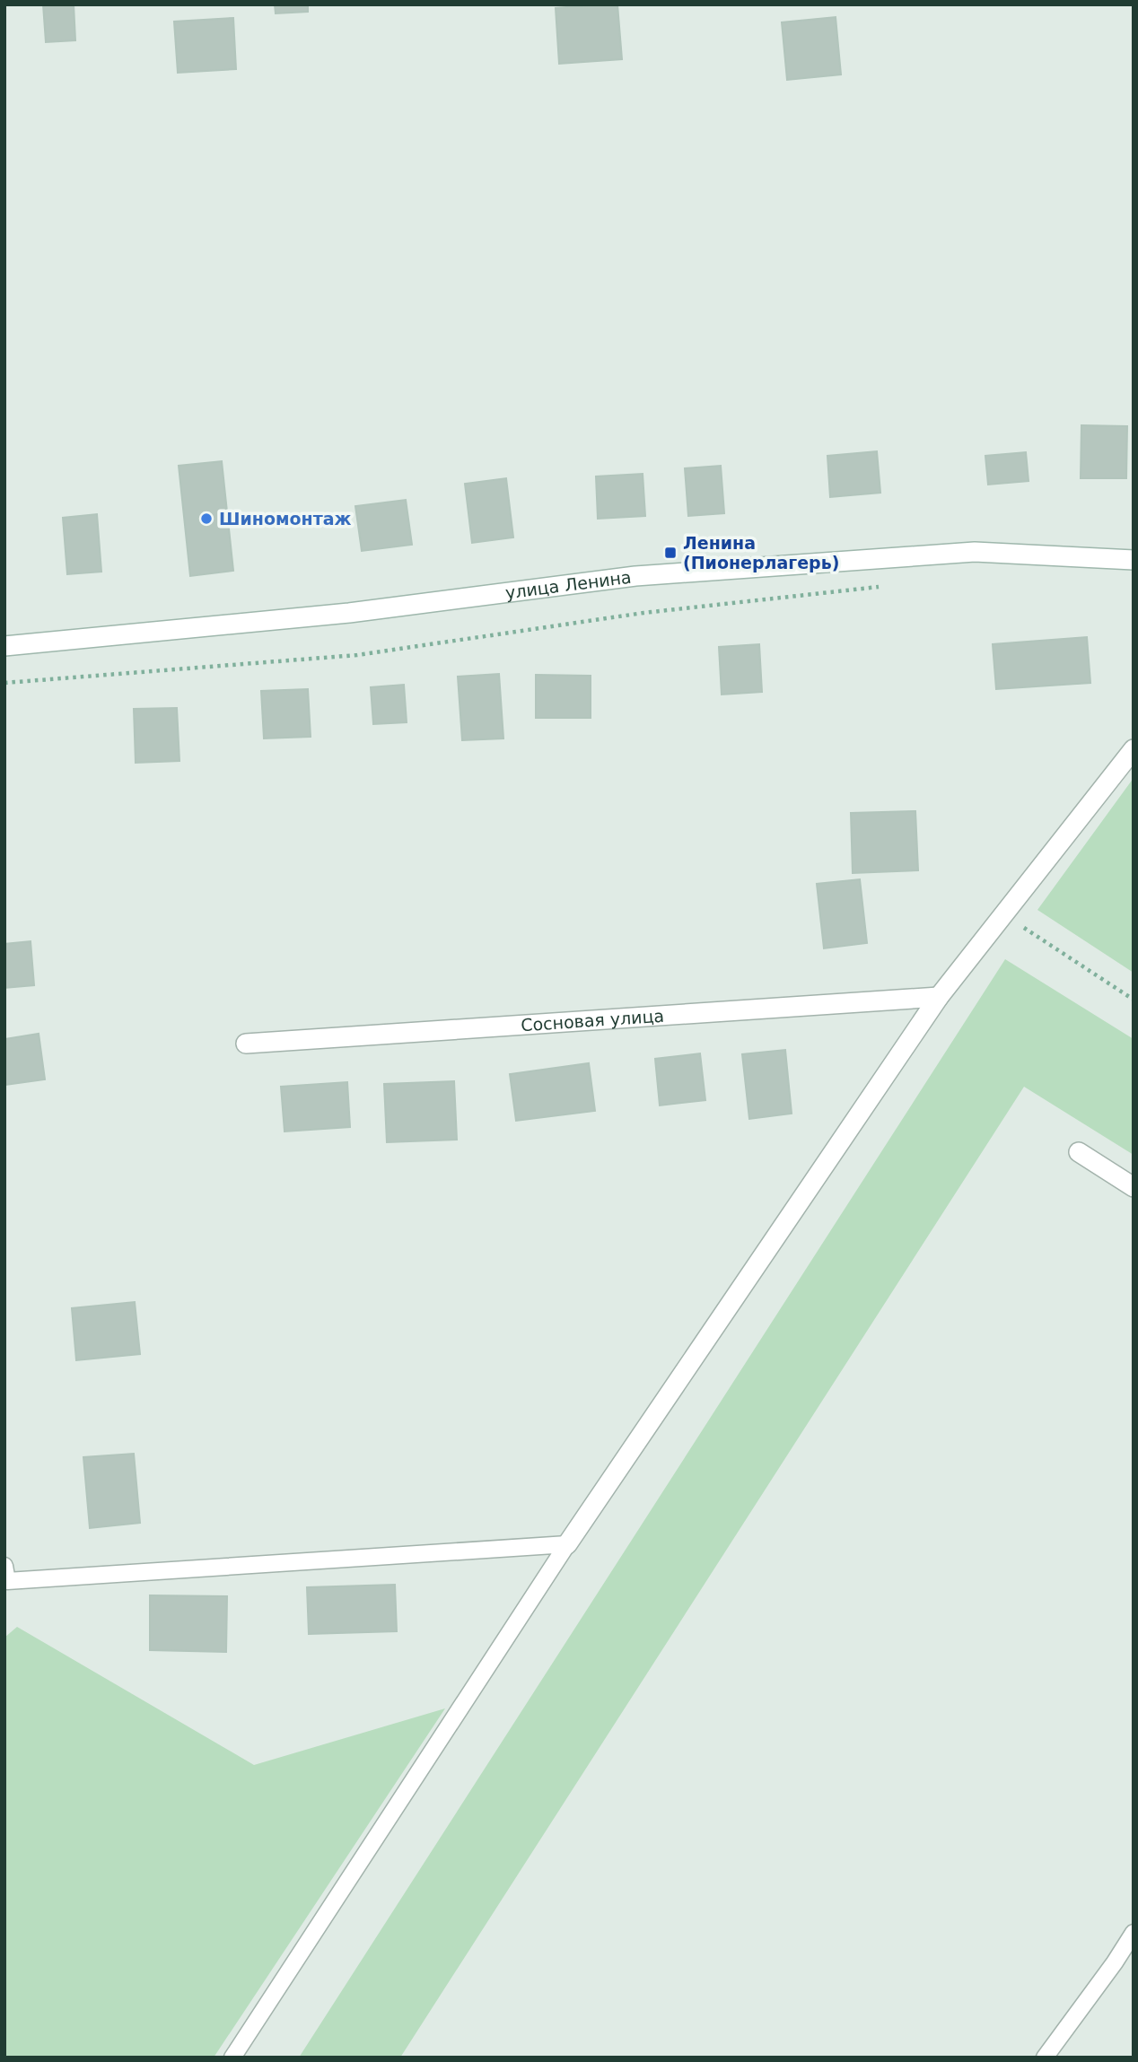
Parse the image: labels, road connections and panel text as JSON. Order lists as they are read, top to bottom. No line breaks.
{"streets":{"street":["улица Ленина","Сосновая улица"]},"places":{"other":["Шиномонтаж"],"transit":["Ленина (Пионерлагерь)"]}}
